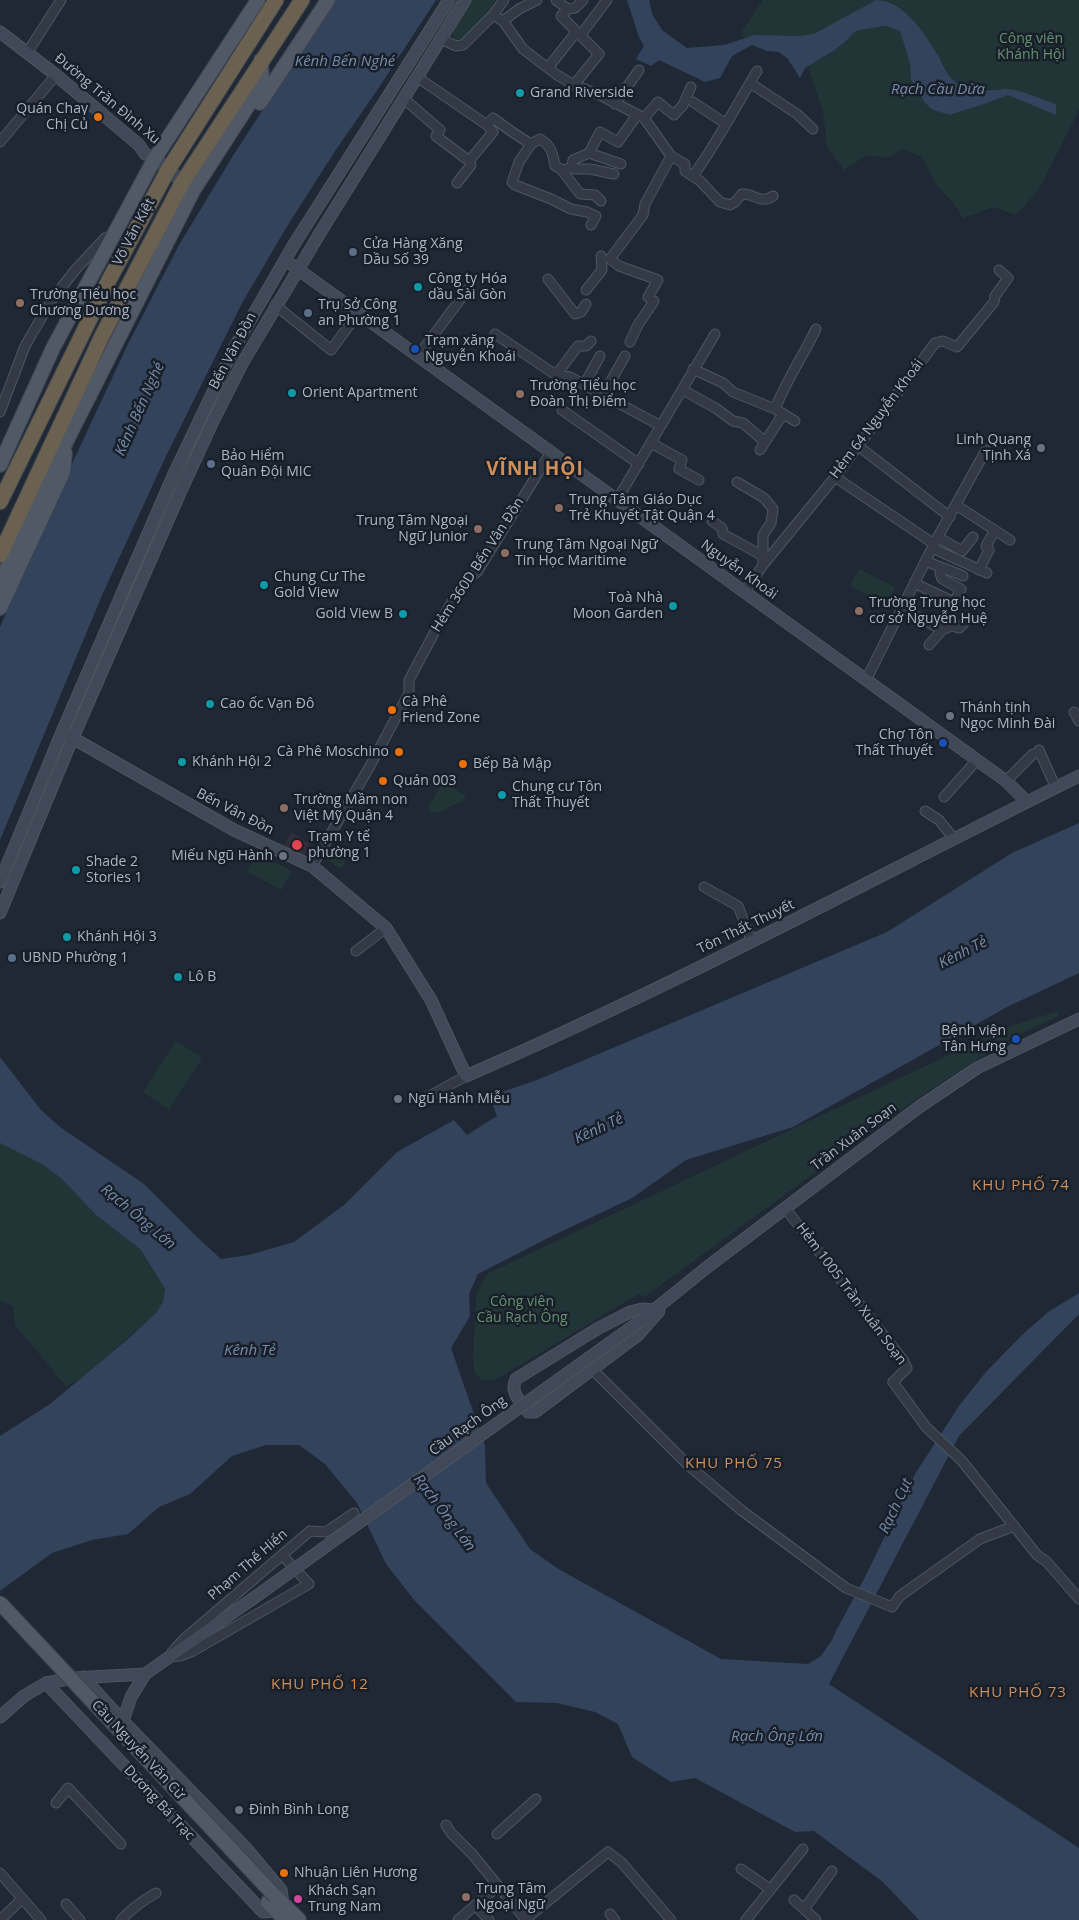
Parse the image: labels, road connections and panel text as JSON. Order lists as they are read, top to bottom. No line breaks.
{"streets":{"highway":["Võ Văn Kiệt"],"main road":["Đường Trần Ðình Xu","Bến Vân Đồn","Nguyễn Khoái","Tôn Thất Thuyết","Trần Xuân Soạn","Cầu Rạch Ông","Phạm Thế Hiển","Cầu Nguyễn Văn Cừ","Dương Bá Trạc"],"street":["Hẻm 64 Nguyễn Khoái","Hẻm 360D Bến Vân Đồn","Hẻm 1005 Trần Xuân Soạn"]},"crossings":[["Đường Trần Ðình Xu","Võ Văn Kiệt"],["Bến Vân Đồn","Hẻm 360D Bến Vân Đồn"],["Bến Vân Đồn","Nguyễn Khoái"],["Bến Vân Đồn","Tôn Thất Thuyết"],["Hẻm 64 Nguyễn Khoái","Nguyễn Khoái"],["Hẻm 360D Bến Vân Đồn","Nguyễn Khoái"],["Nguyễn Khoái","Tôn Thất Thuyết"],["Trần Xuân Soạn","Hẻm 1005 Trần Xuân Soạn"],["Trần Xuân Soạn","Cầu Rạch Ông"],["Cầu Rạch Ông","Phạm Thế Hiển"],["Cầu Nguyễn Văn Cừ","Dương Bá Trạc"]],"districts":["VĨNH HỘI","KHU PHỐ 74","KHU PHỐ 75","KHU PHỐ 12","KHU PHỐ 73"],"water":["Kênh Bến Nghé","Rạch Cầu Dừa","Kênh Tẻ","Rạch Ông Lớn","Rạch Cụt"],"parks":["Công viên Khánh Hội","Công viên Cầu Rạch Ông"],"places":["Grand Riverside","Quán Chay Chị Củ","Cửa Hàng Xăng Dầu Số 39","Công ty Hóa dầu Sài Gòn","Trường Tiểu học Chương Dương","Trụ Sở Công an Phường 1","Trạm xăng Nguyễn Khoái","Orient Apartment","Trường Tiểu học Đoàn Thị Điểm","Linh Quang Tịnh Xá","Bảo Hiểm Quân Đội MIC","Trung Tâm Giáo Dục Trẻ Khuyết Tật Quận 4","Trung Tâm Ngoại Ngữ Junior","Trung Tâm Ngoại Ngữ Tin Học Maritime","Chung Cư The Gold View","Toà Nhà Moon Garden","Trường Trung học cơ sở Nguyễn Huệ","Gold View B","Cao ốc Vạn Đô","Cà Phê Friend Zone","Thánh tịnh Ngọc Minh Đài","Chợ Tôn Thất Thuyết","Cà Phê Moschino","Khánh Hội 2","Bếp Bà Mập","Quán 003","Chung cư Tôn Thất Thuyết","Trường Mầm non Việt Mỹ Quận 4","Trạm Y tế phường 1","Miếu Ngũ Hành","Shade 2 Stories 1","Khánh Hội 3","UBND Phường 1","Lô B","Bệnh viện Tân Hưng","Ngũ Hành Miễu","Đình Bình Long","Nhuận Liên Hương","Trung Tâm Ngoại Ngữ","Khách Sạn Trung Nam"]}
